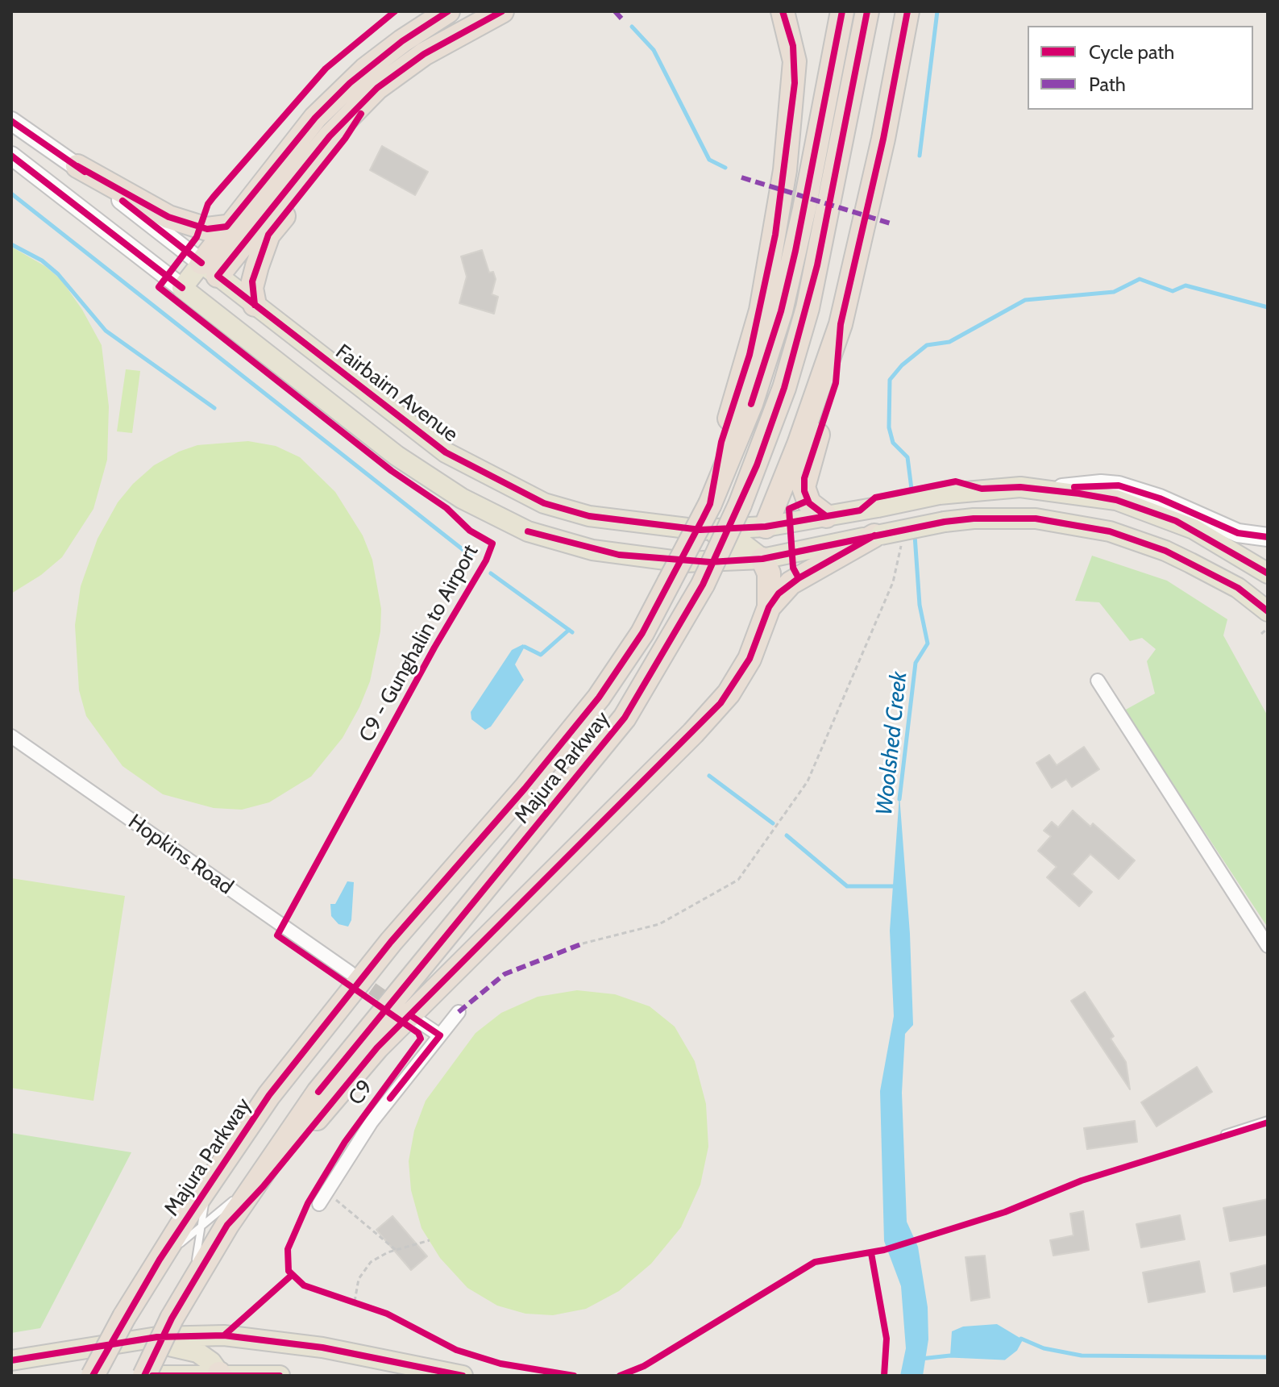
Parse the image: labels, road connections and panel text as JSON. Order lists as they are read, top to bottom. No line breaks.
{"streets":{"highway":["Majura Parkway"],"main road":["Fairbairn Avenue"],"street":["Hopkins Road"],"cycle path":["C9 - Gunghalin to Airport","C9"]},"water":["Woolshed Creek"],"legend":["Cycle path","Path"]}
